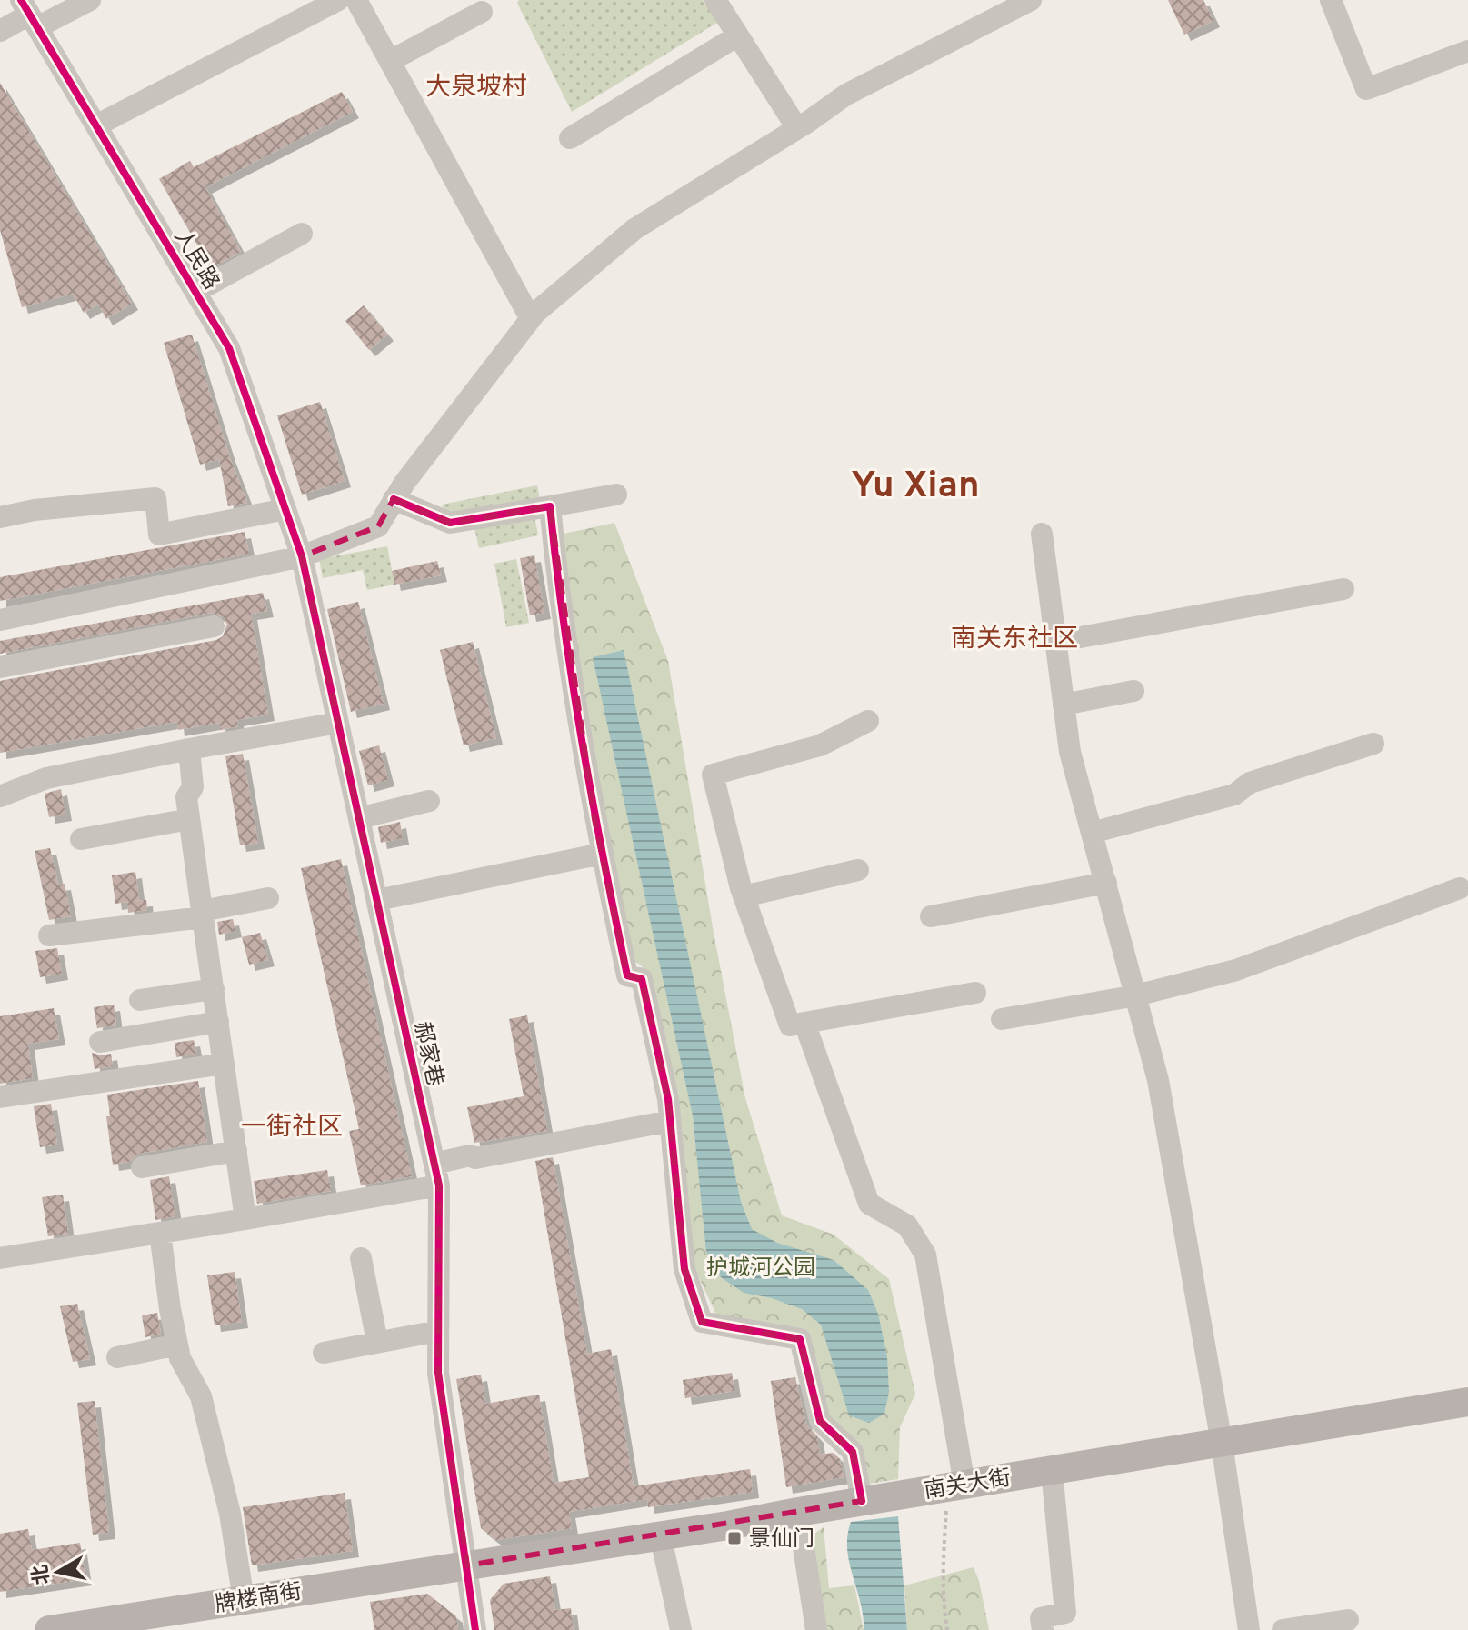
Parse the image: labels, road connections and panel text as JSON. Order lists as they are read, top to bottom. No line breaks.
{"streets":{"main road":["南关大街","牌楼南街"],"street":["人民路","郝家巷"]},"crossings":[["人民路","郝家巷"],["郝家巷","南关大街"],["郝家巷","牌楼南街"],["南关大街","牌楼南街"]],"districts":["大泉坡村","Yu Xian","南关东社区","一街社区"],"parks":["护城河公园"],"places":{"transit":["景仙门"]},"north":"left"}
